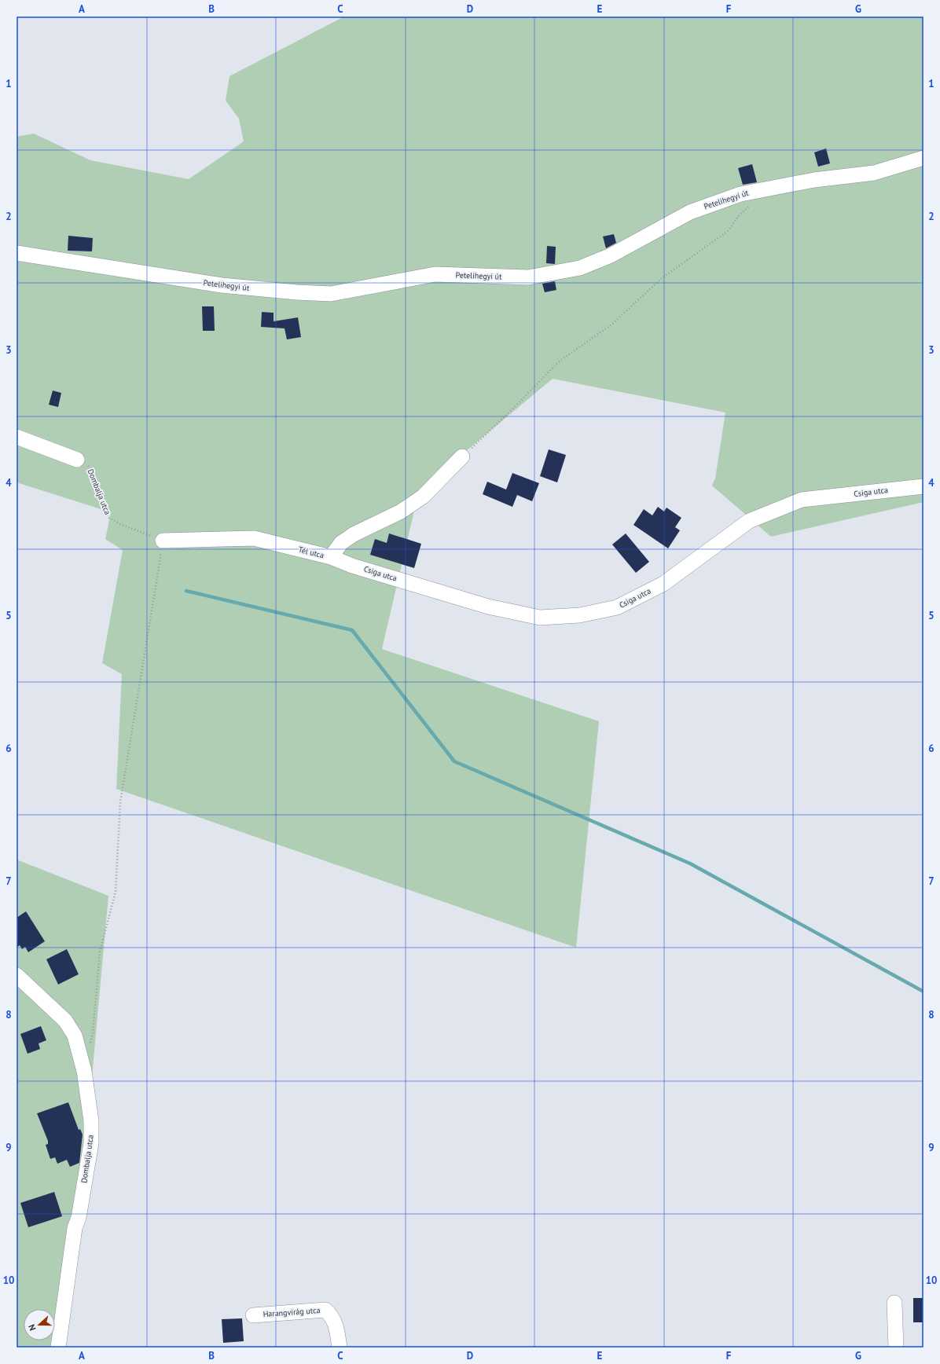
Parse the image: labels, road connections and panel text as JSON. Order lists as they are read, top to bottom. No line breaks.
{"streets":{"street":["Petelihegyi út","Dombalja utca","Csiga utca","Tél utca","Harangvirág utca"]},"crossings":[["Dombalja utca","Tél utca"],["Csiga utca","Tél utca"]],"north":"left","grid":{"columns":["A","B","C","D","E","F","G"],"rows":["1","2","3","4","5","6","7","8","9","10"]}}
